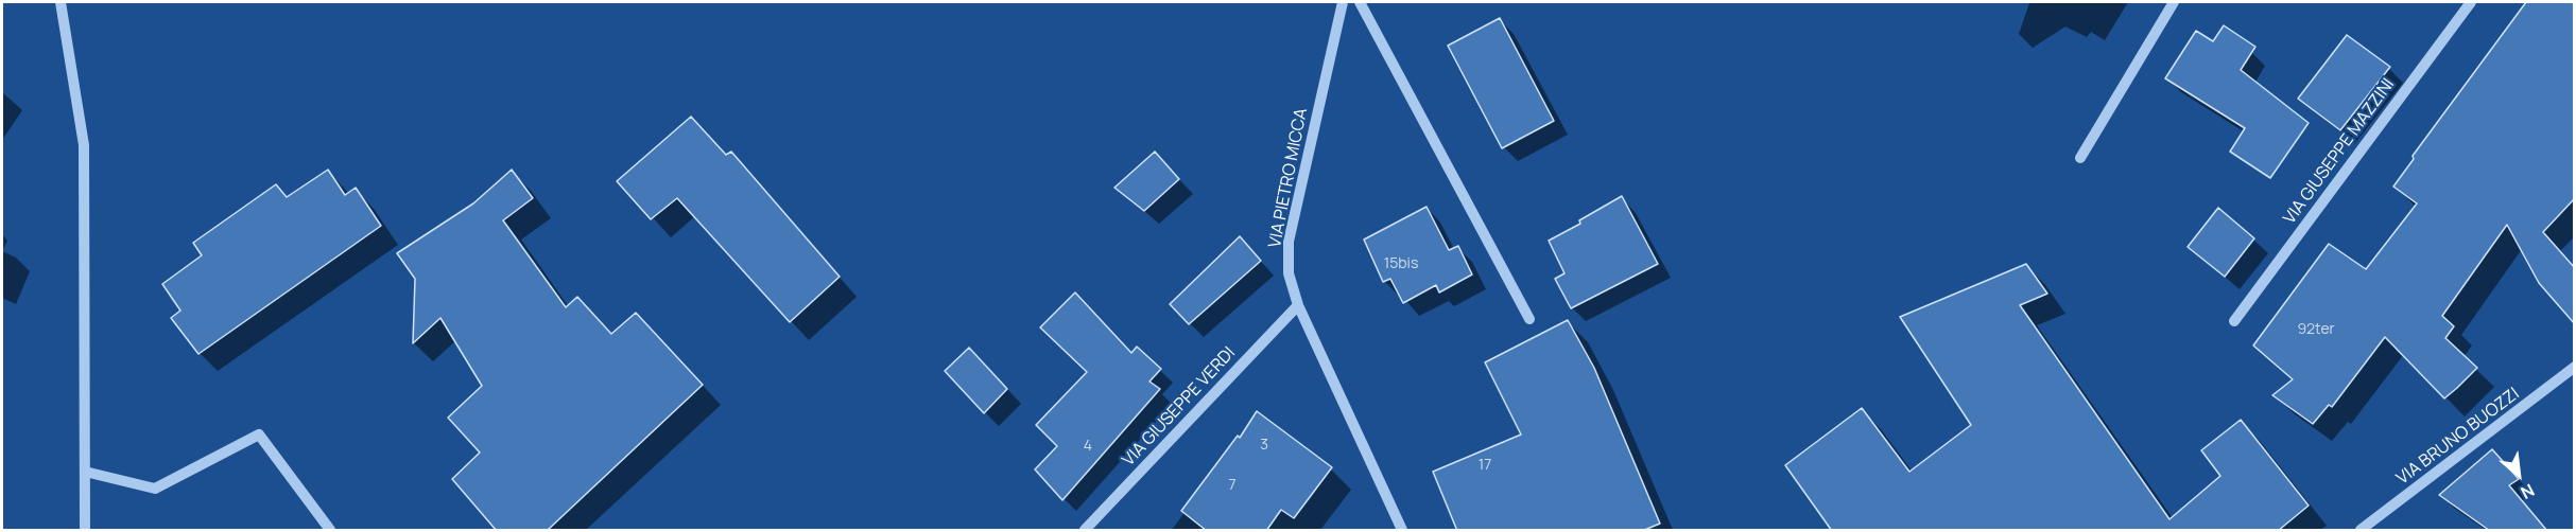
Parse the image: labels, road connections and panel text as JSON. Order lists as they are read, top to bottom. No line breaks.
{"streets":{"street":["VIA GIUSEPPE MAZZINI","VIA PIETRO MICCA","VIA GIUSEPPE VERDI","VIA BRUNO BUOZZI"]},"crossings":[["VIA PIETRO MICCA","VIA GIUSEPPE VERDI"]],"house_numbers":["15bis","92ter","3","4","17","7"],"north":"bottom right"}
